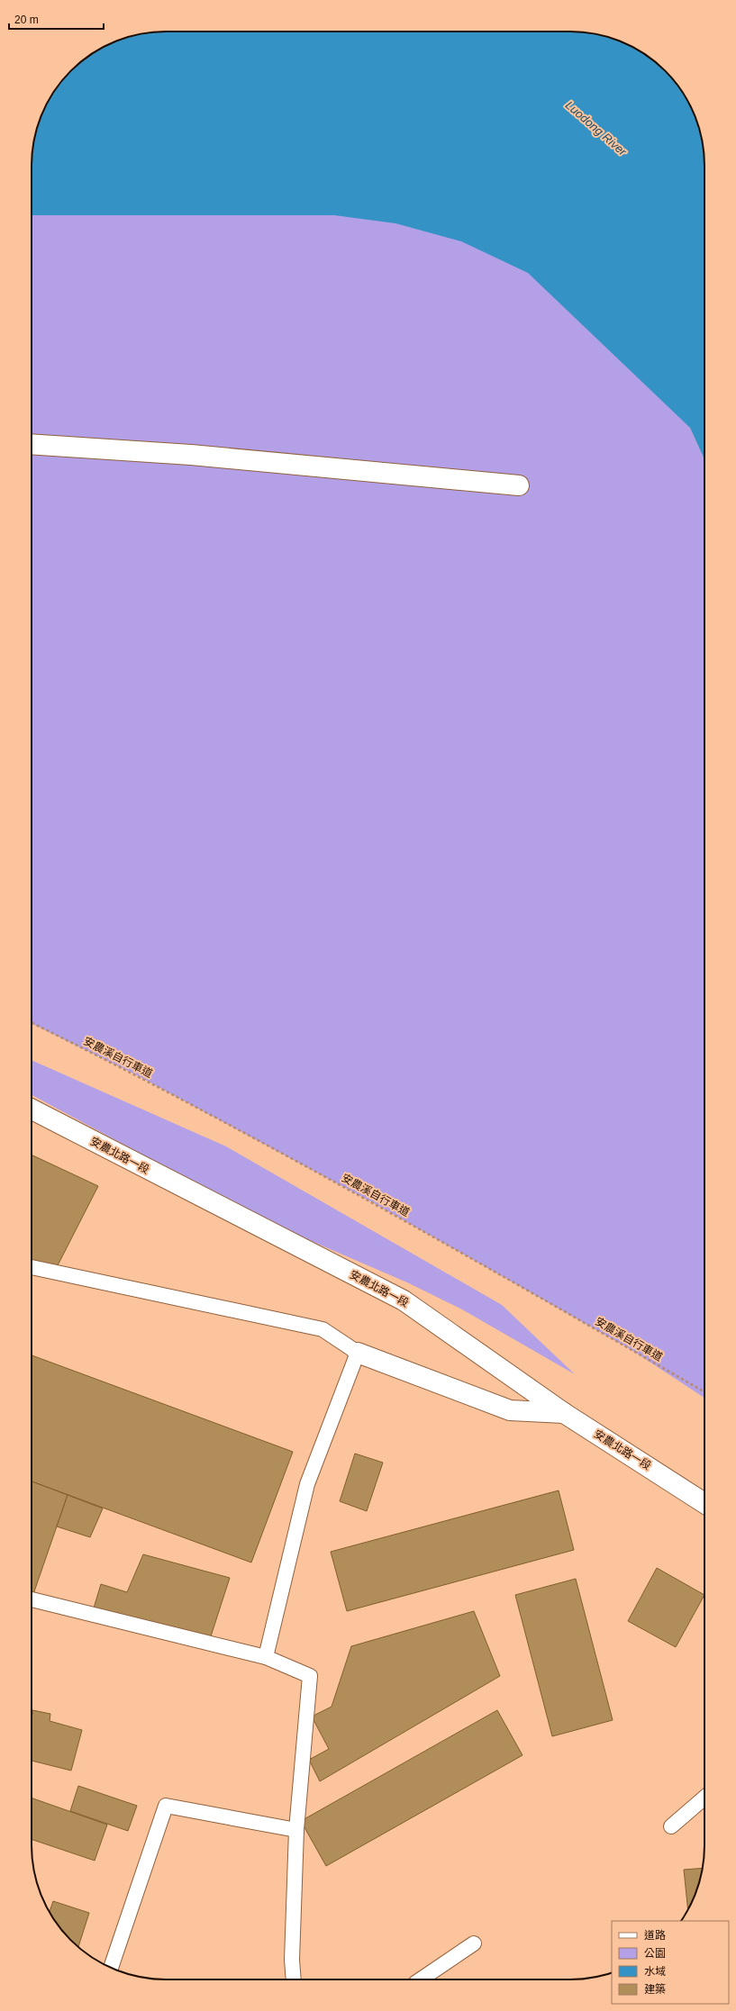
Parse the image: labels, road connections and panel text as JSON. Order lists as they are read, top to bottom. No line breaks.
{"streets":{"street":["安農北路一段"],"path":["安農溪自行車道"]},"water":["Luodong River"],"legend":["道路","公園","水域","建築"],"scale_bar":"20 m"}
